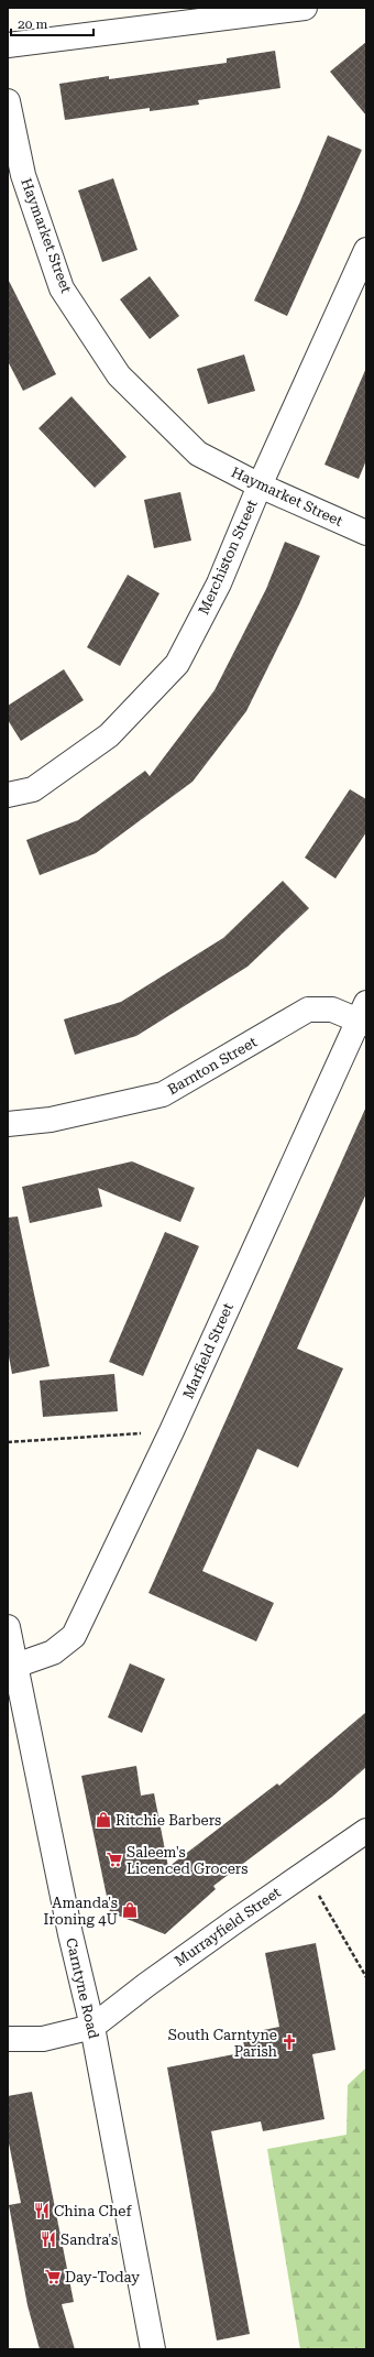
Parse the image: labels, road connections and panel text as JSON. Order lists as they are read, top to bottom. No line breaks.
{"streets":{"street":["Haymarket Street","Merchiston Street","Barnton Street","Marfield Street","Murrayfield Street","Carntyne Road"]},"crossings":[["Haymarket Street","Merchiston Street"],["Barnton Street","Marfield Street"],["Marfield Street","Carntyne Road"],["Murrayfield Street","Carntyne Road"]],"places":{"shop":["Ritchie Barbers","Amanda's Ironing 4U"],"supermarket":["Saleem's Licenced Grocers","Day-Today"],"church":["South Carntyne Parish"],"restaurant":["China Chef","Sandra's"]},"scale_bar":"20 m"}
